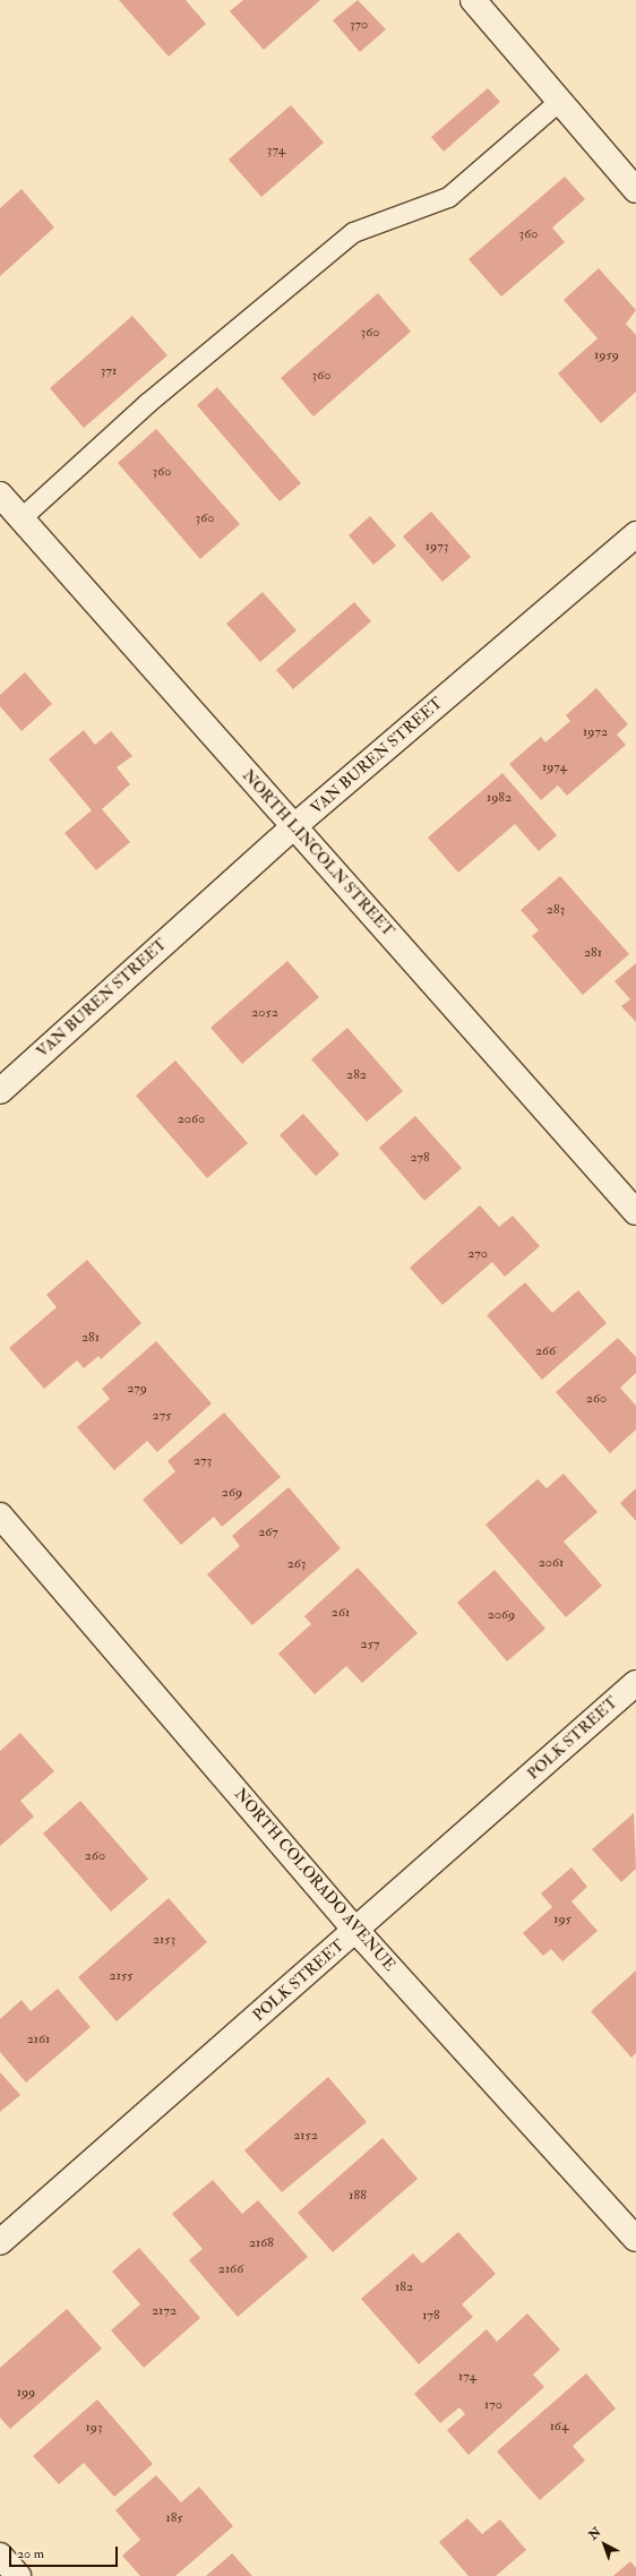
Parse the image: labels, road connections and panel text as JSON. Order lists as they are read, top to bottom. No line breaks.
{"streets":{"street":["VAN BUREN STREET","NORTH LINCOLN STREET","POLK STREET","NORTH COLORADO AVENUE"]},"crossings":[["VAN BUREN STREET","NORTH LINCOLN STREET"],["POLK STREET","NORTH COLORADO AVENUE"]],"house_numbers":["370","374","360","360","1959","371","360","360","360","1973","1972","1974","1982","283","281","2052","282","2060","278","270","281","266","279","260","275","273","269","267","2061","263","261","2069","257","260","195","2153","2155","2161","2152","188","2168","2166","182","2172","178","174","199","170","164","193","185"],"scale_bar":"20 m","north":"top left"}
